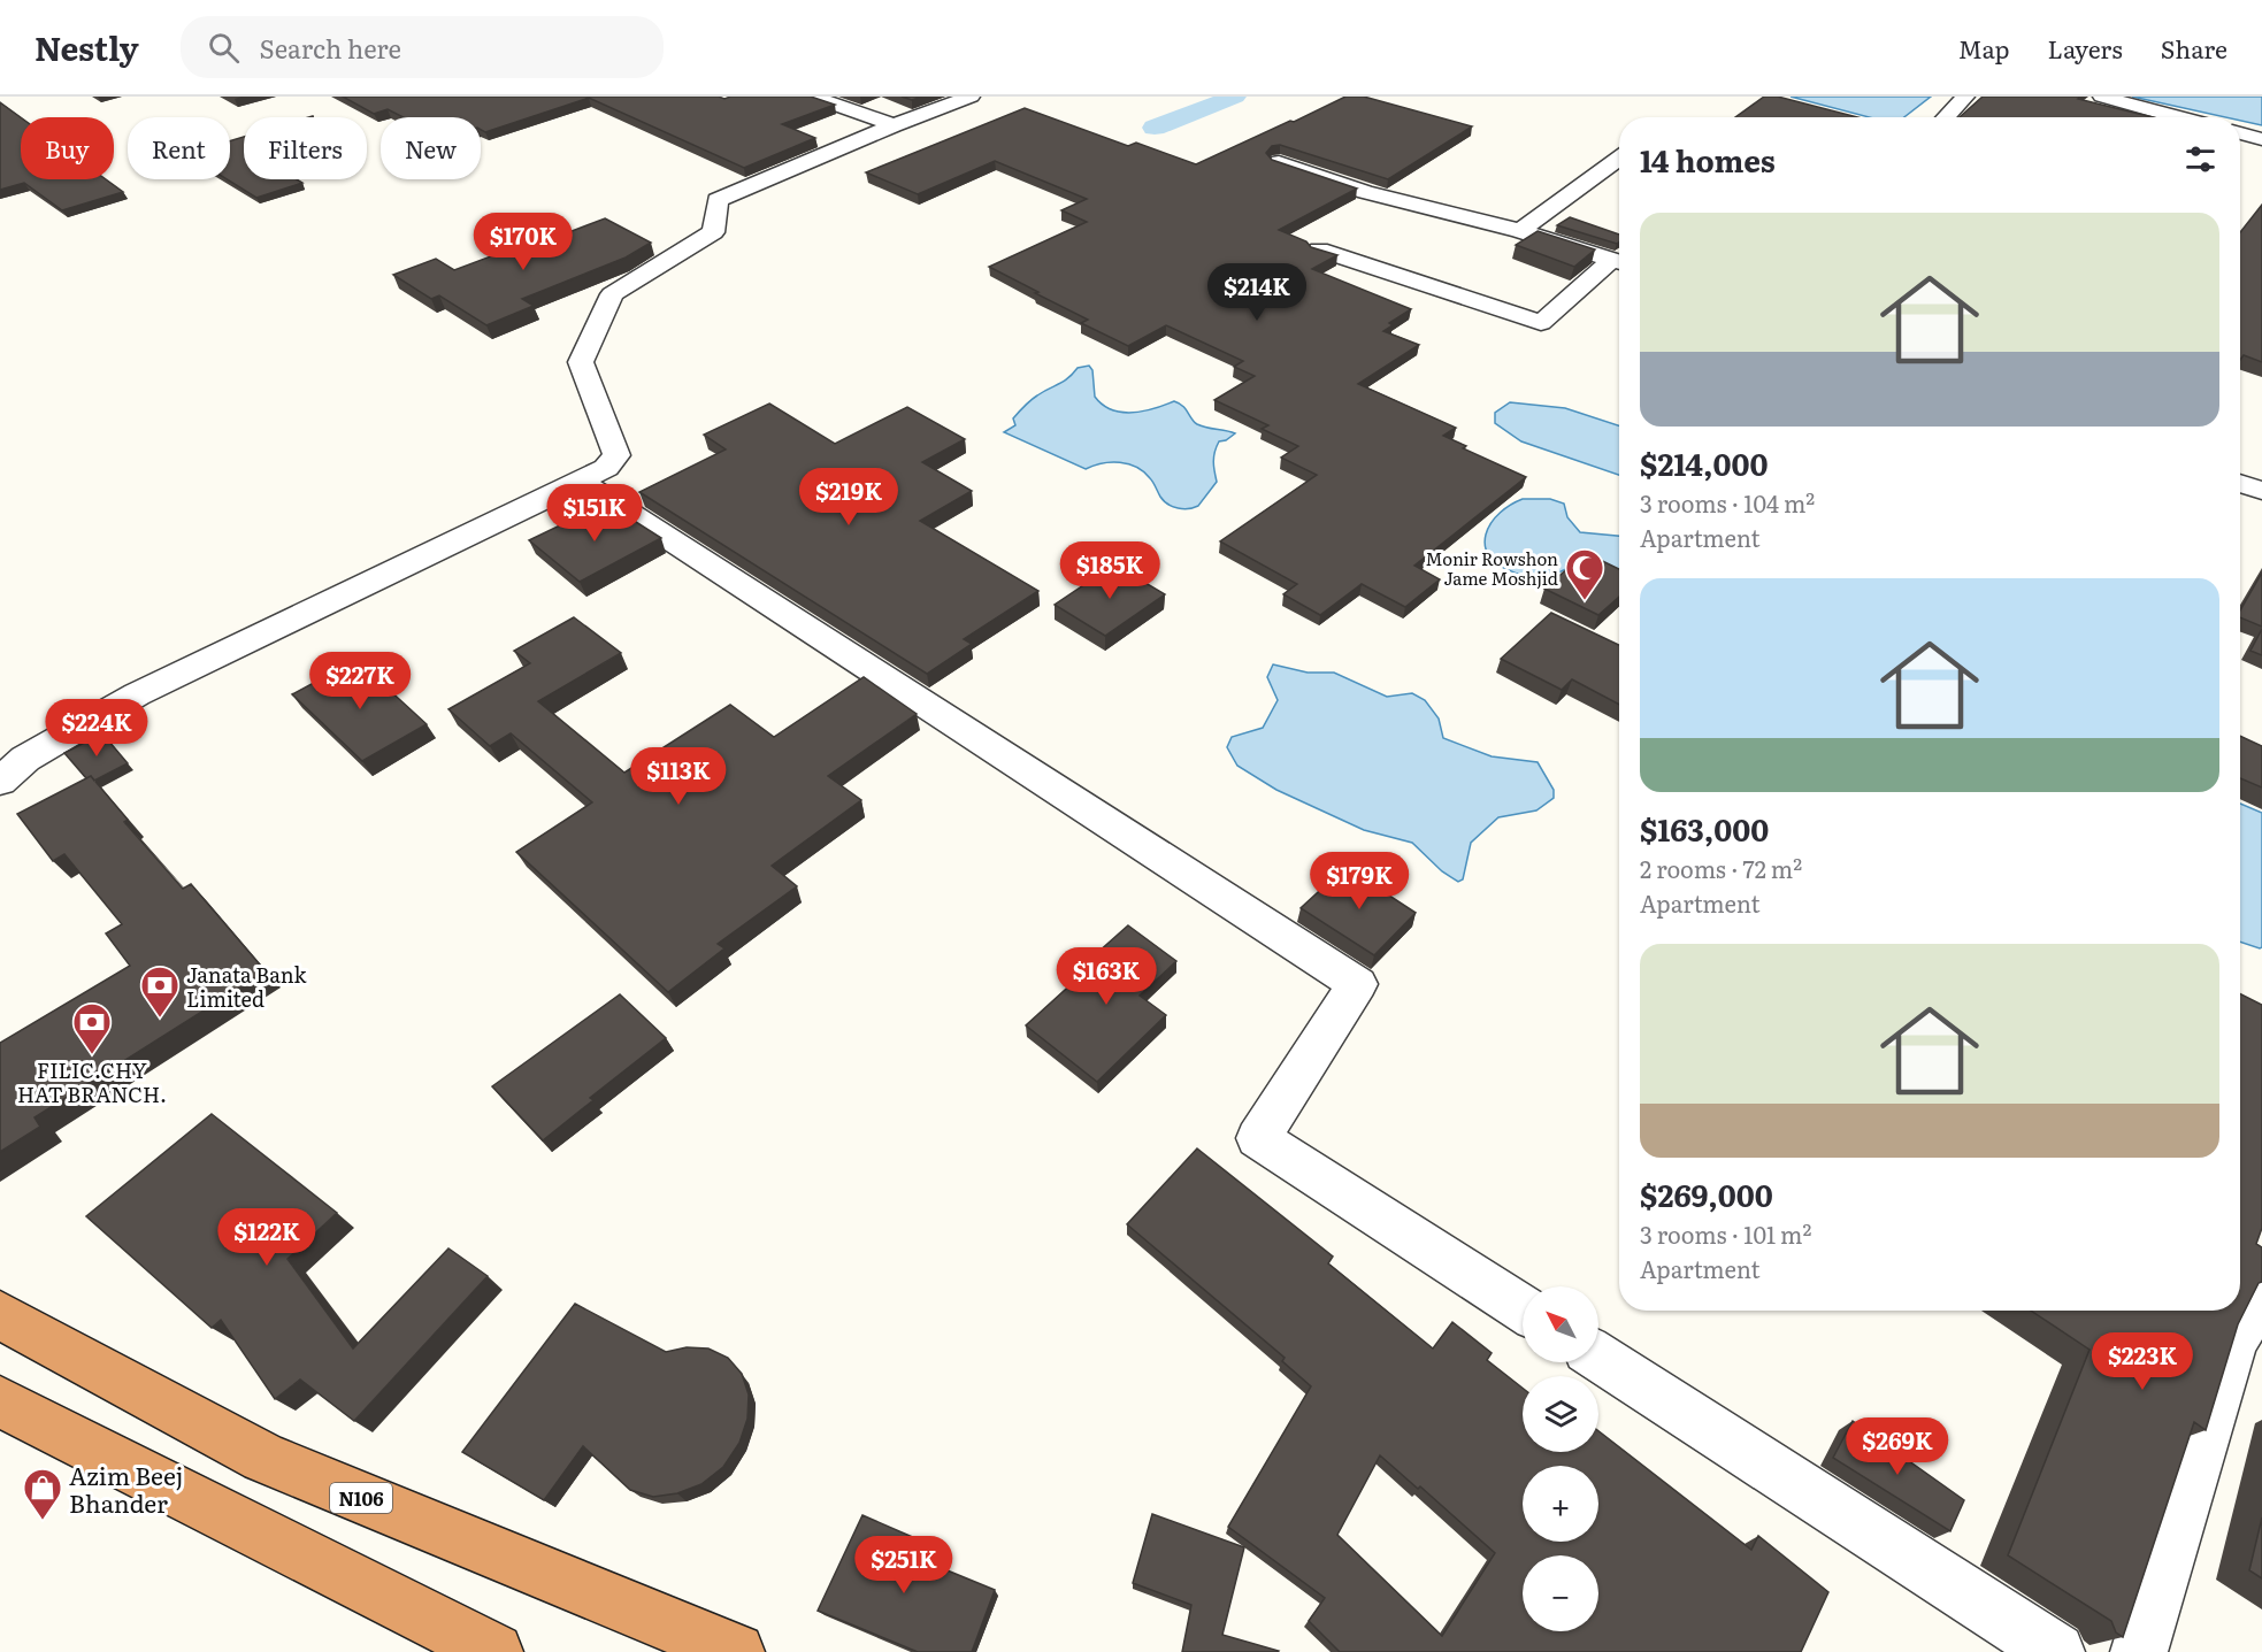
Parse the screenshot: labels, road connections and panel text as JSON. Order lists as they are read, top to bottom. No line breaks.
{"streets":{"highway":["N106"]},"places":{"mosque":["Monir Rowshon Jame Moshjid"],"bank":["Janata Bank Limited","FILIC.CHY HAT BRANCH."],"shop":["Azim Beej Bhander"]},"north":"top left","page":{"header":"Nestly","search":"Search here","nav":["Map","Layers","Share"],"chip":["Buy","Rent","Filters","New"],"heading":"14 homes","list":[{"name":"$214,000","note":"3 rooms · 104 m² · Apartment"},{"name":"$163,000","note":"2 rooms · 72 m² · Apartment"},{"name":"$269,000","note":"3 rooms · 101 m² · Apartment"}],"price":["$170K","$214K","$219K","$151K","$185K","$227K","$224K","$113K","$179K","$163K","$122K","$223K","$269K","$251K"],"map_buttons":["+","−"]}}
